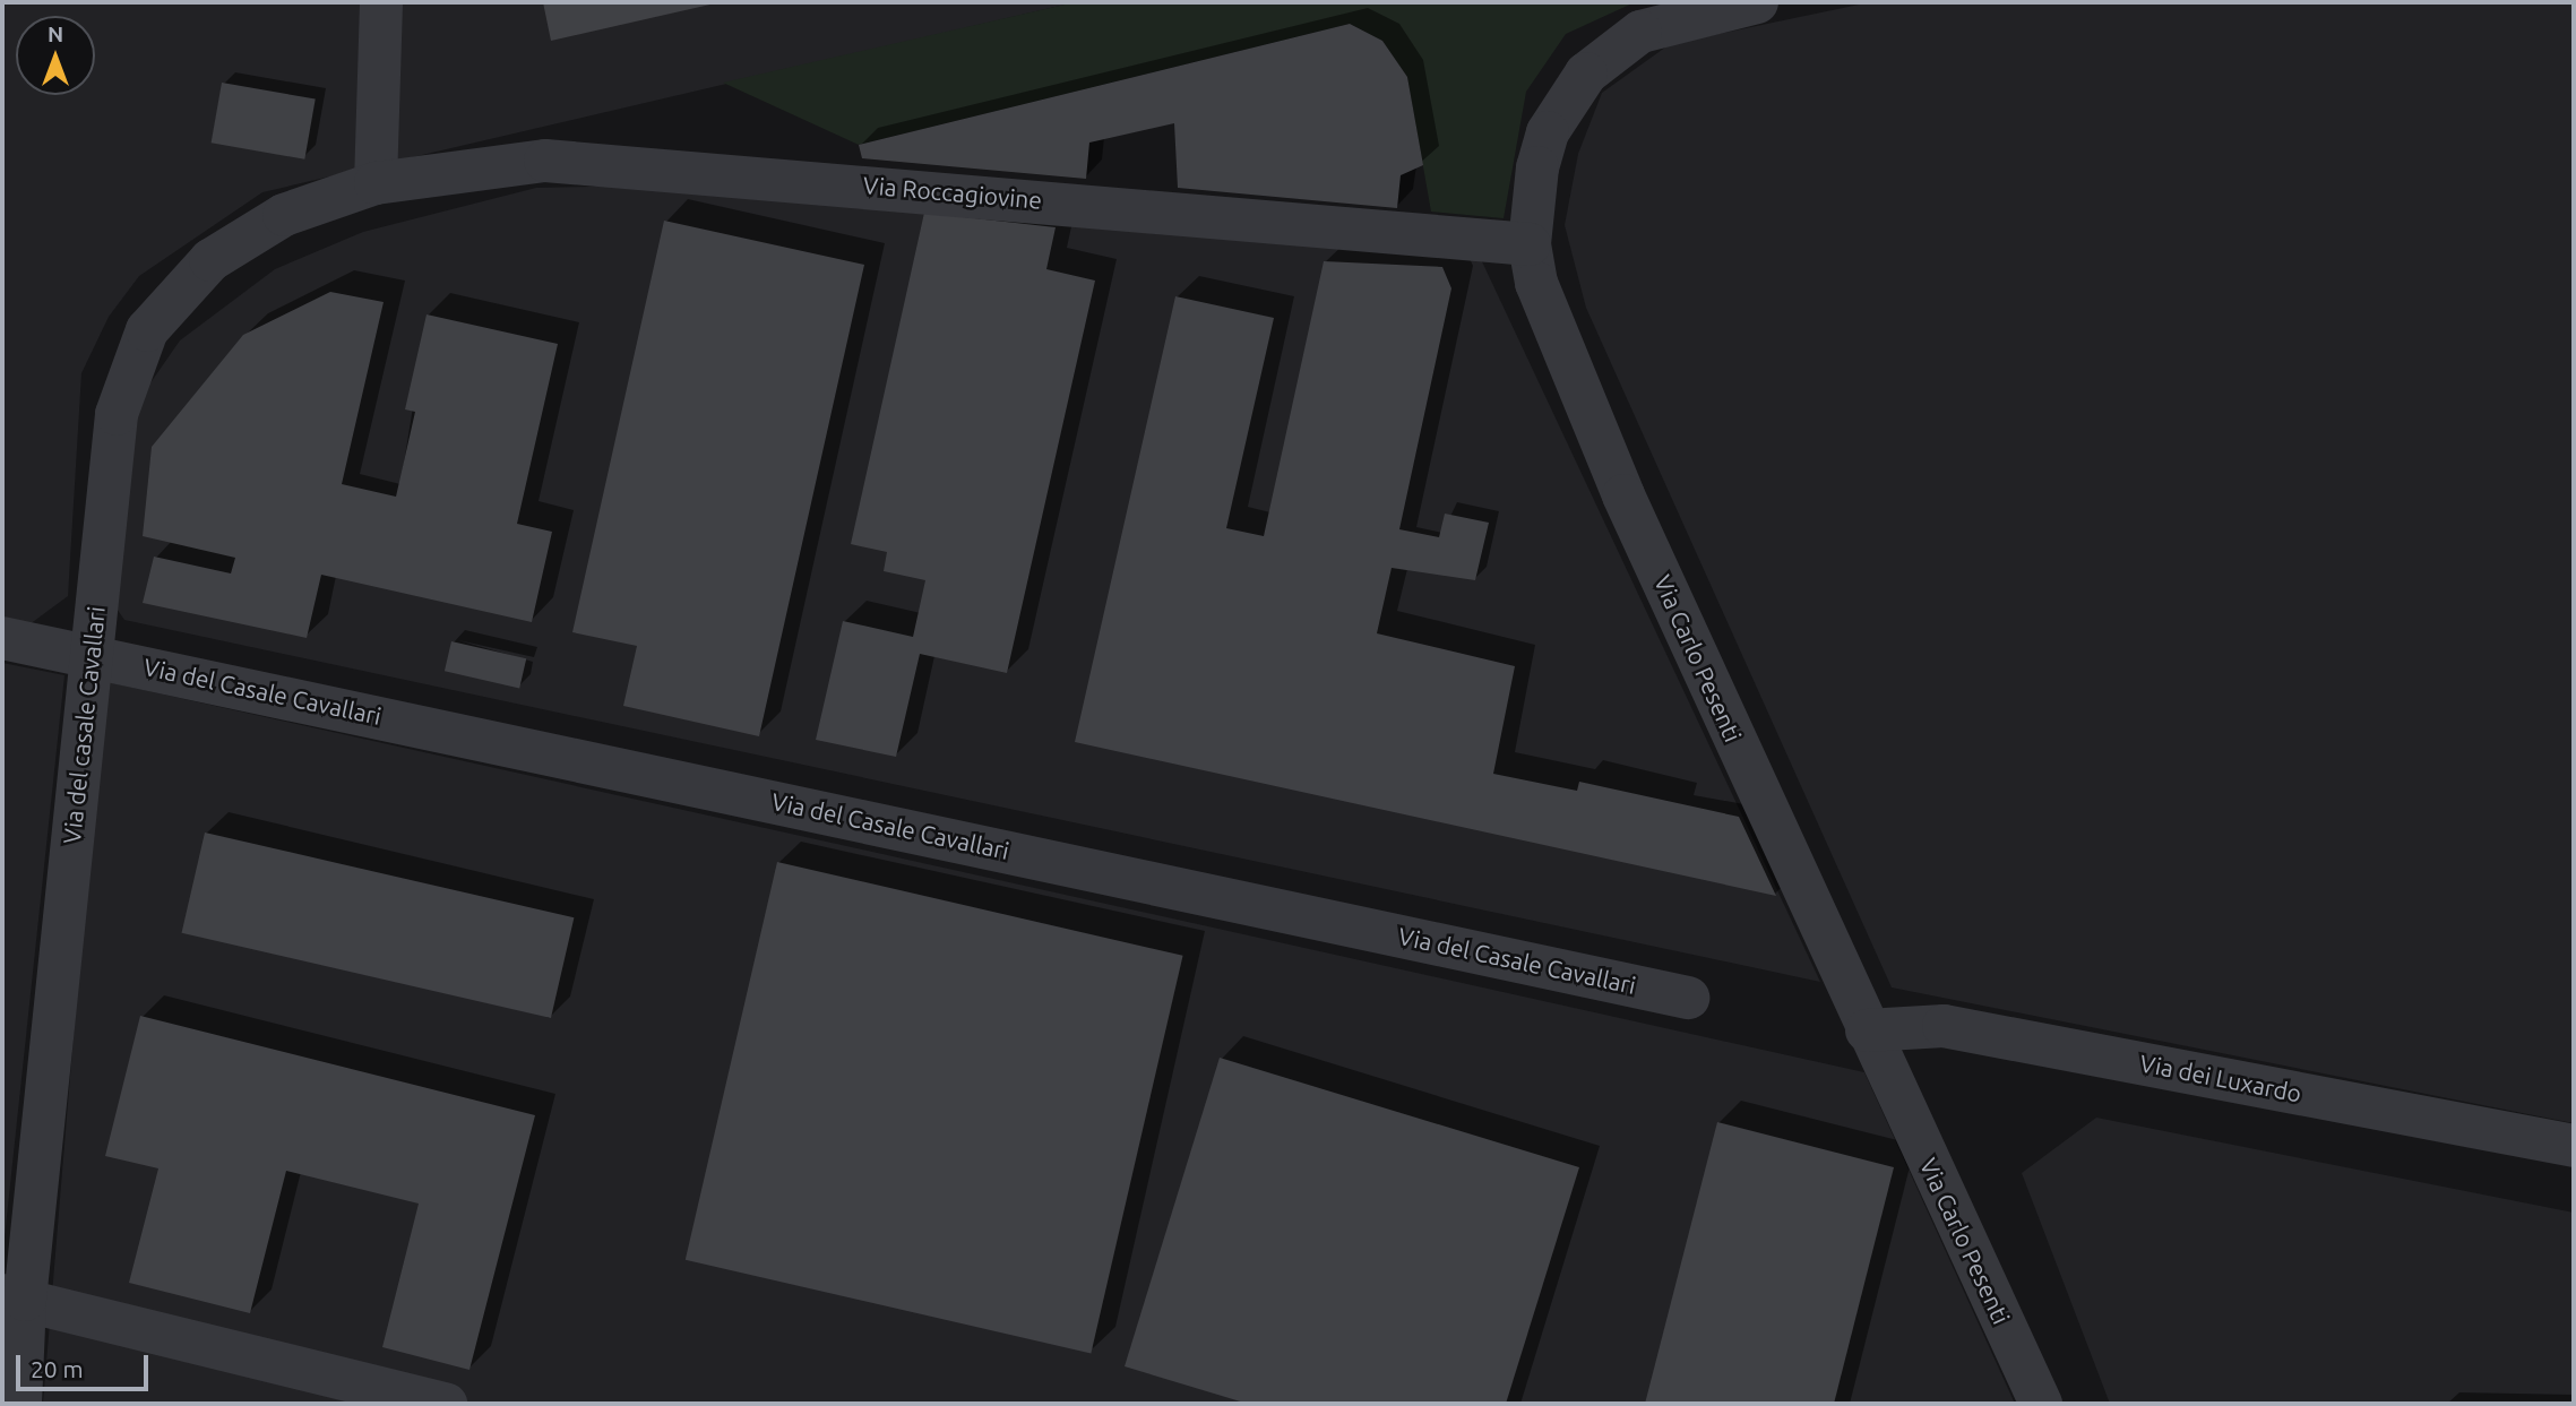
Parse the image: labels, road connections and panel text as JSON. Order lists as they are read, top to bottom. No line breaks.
{"streets":{"street":["Via Roccagiovine","Via Carlo Pesenti","Via del Casale Cavallari","Via del casale Cavallari","Via dei Luxardo"]},"crossings":[["Via Roccagiovine","Via Carlo Pesenti"],["Via Roccagiovine","Via del casale Cavallari"],["Via Carlo Pesenti","Via dei Luxardo"],["Via del Casale Cavallari","Via del casale Cavallari"]],"scale_bar":"20 m","north":"top"}
